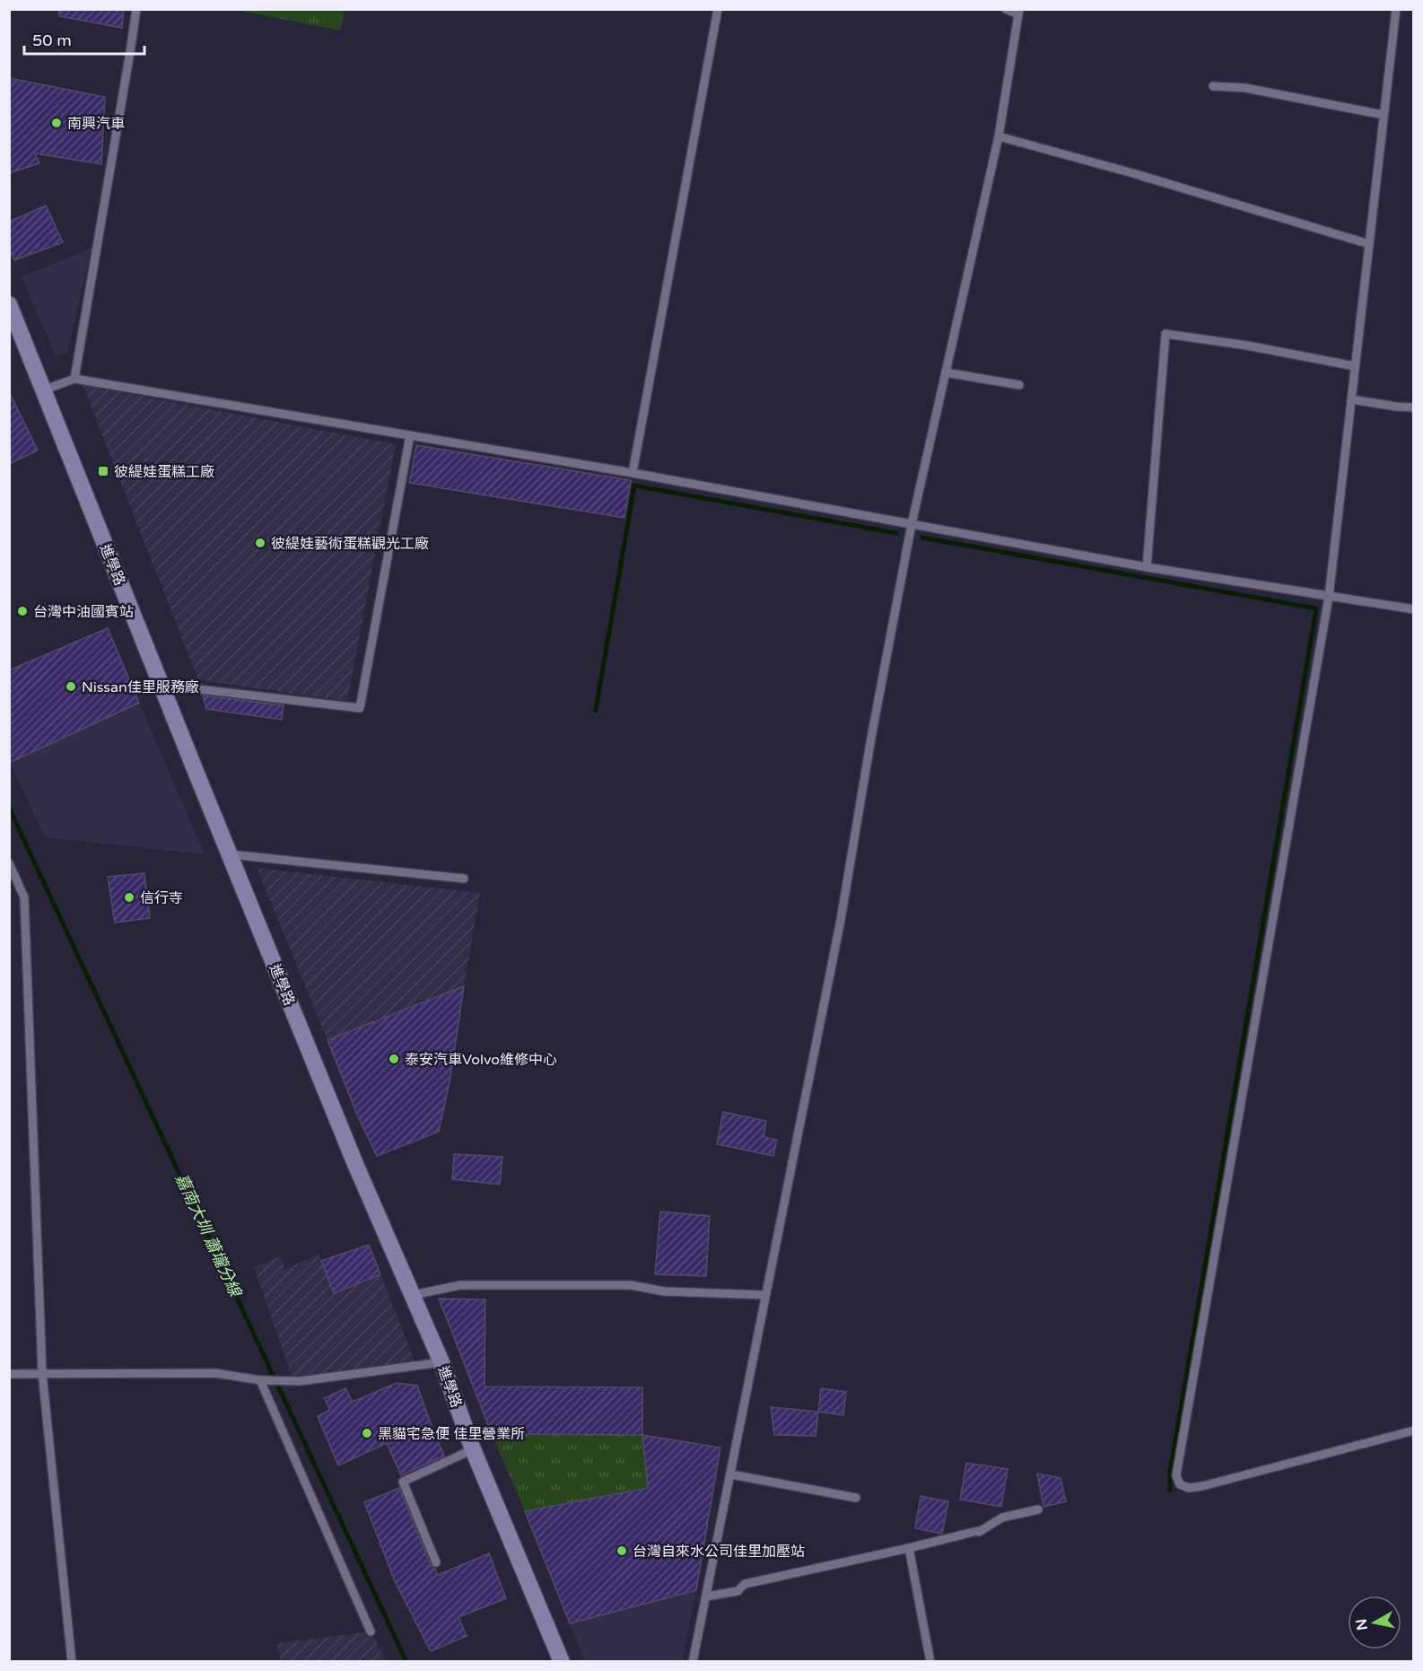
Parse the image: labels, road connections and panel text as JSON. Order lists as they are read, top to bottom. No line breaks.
{"streets":{"main road":["進學路"]},"water":["嘉南大圳 蕭壠分線"],"places":{"other":["南興汽車","彼緹娃藝術蛋糕觀光工廠","台灣中油國賓站","Nissan佳里服務廠","信行寺","泰安汽車Volvo維修中心","黑貓宅急便 佳里營業所","台灣自來水公司佳里加壓站"],"transit":["彼緹娃蛋糕工廠"]},"scale_bar":"50 m","north":"left"}
